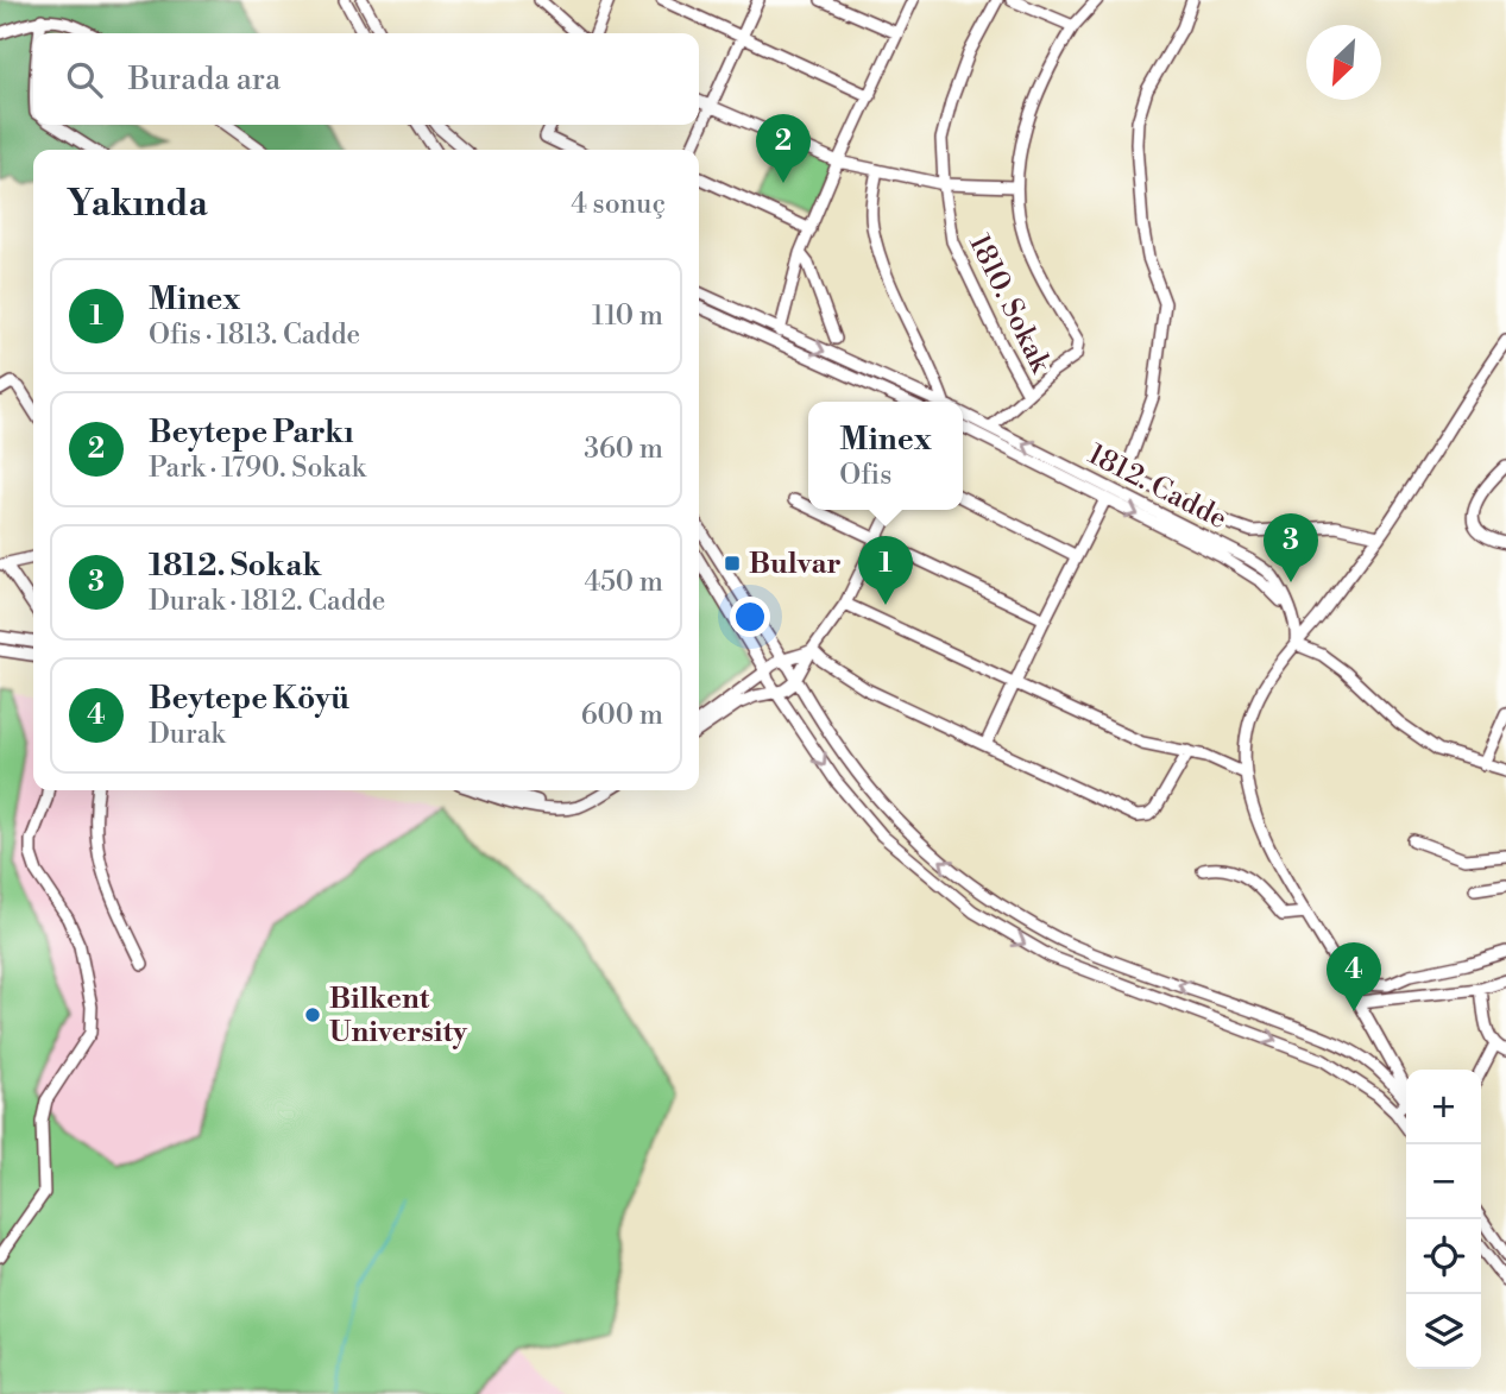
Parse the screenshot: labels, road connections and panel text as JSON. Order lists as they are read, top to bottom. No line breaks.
{"streets":{"street":["1810. Sokak","1812. Cadde"]},"places":{"transit":["Bulvar"],"other":["Bilkent University"]},"north":"bottom left","page":{"search":"Burada ara","pins":["2","3","1","4"],"heading":["Yakında","4 sonuç"],"list":[{"mark":"1","name":"Minex","note":"Ofis · 1813. Cadde","value":"110 m"},{"mark":"2","name":"Beytepe Parkı","note":"Park · 1790. Sokak","value":"360 m"},{"mark":"3","name":"1812. Sokak","note":"Durak · 1812. Cadde","value":"450 m"},{"mark":"4","name":"Beytepe Köyü","note":"Durak","value":"600 m"}],"popup":["Minex","Ofis"],"map_buttons":["+","−"]}}
